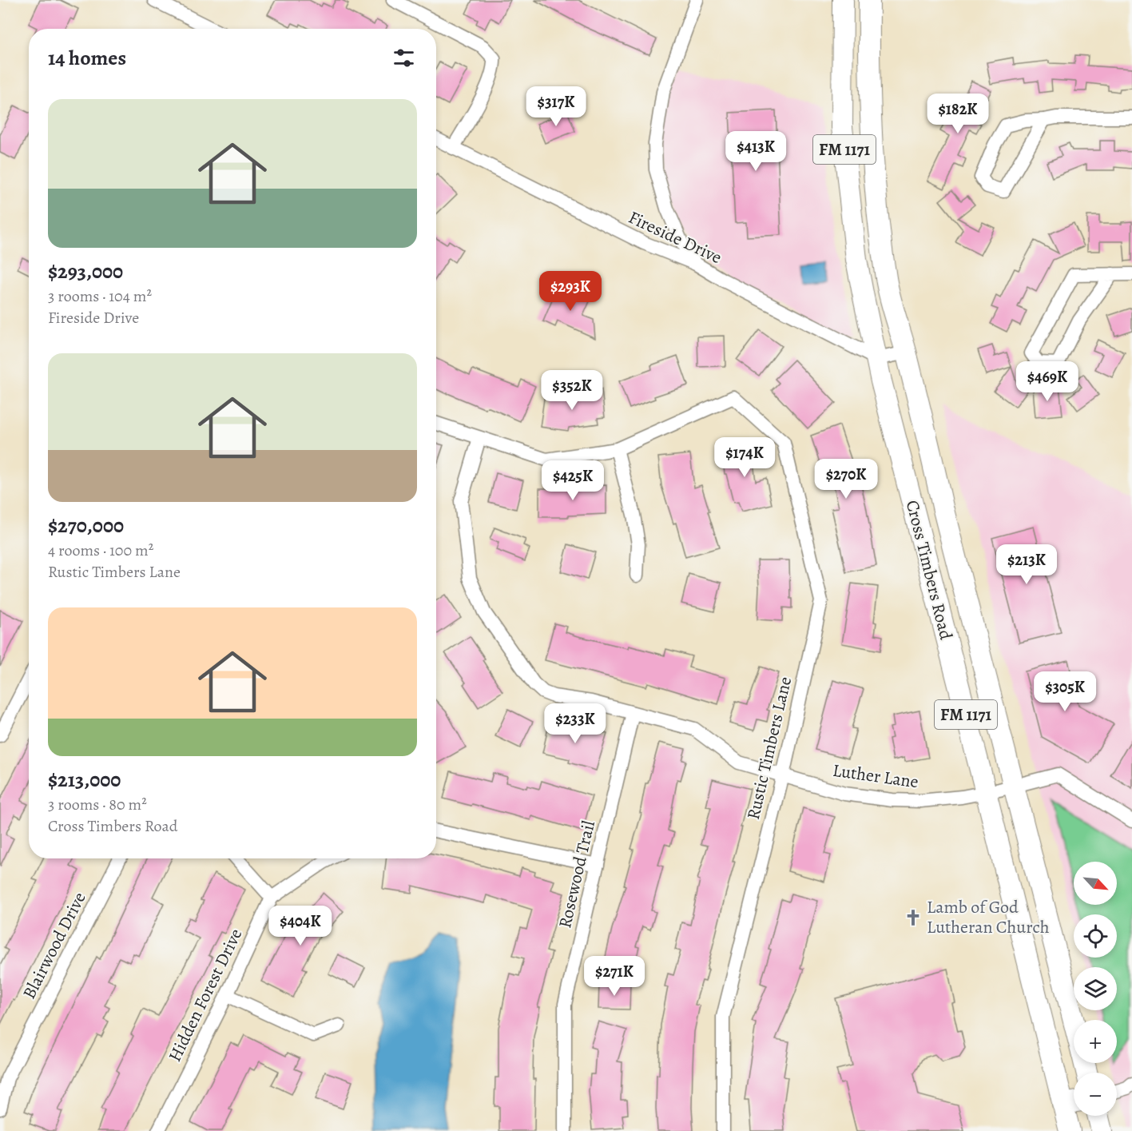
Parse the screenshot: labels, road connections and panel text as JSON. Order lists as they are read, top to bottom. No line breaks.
{"streets":{"main road":["FM 1171","Cross Timbers Road"],"street":["Fireside Drive","Rustic Timbers Lane","Luther Lane","Rosewood Trail","Blairwood Drive","Hidden Forest Drive"]},"crossings":[["Fireside Drive","Cross Timbers Road"],["Cross Timbers Road","Luther Lane"],["Rustic Timbers Lane","Luther Lane"],["Luther Lane","Rosewood Trail"]],"places":{"church":["Lamb of God Lutheran Church"]},"north":"bottom right","page":{"heading":"14 homes","price":["$317K","$182K","$413K","$293K","$469K","$352K","$174K","$270K","$425K","$213K","$305K","$233K","$404K","$271K"],"list":[{"name":"$293,000","note":"3 rooms · 104 m² · Fireside Drive"},{"name":"$270,000","note":"4 rooms · 100 m² · Rustic Timbers Lane"},{"name":"$213,000","note":"3 rooms · 80 m² · Cross Timbers Road"}],"map_buttons":["+","−"]}}
